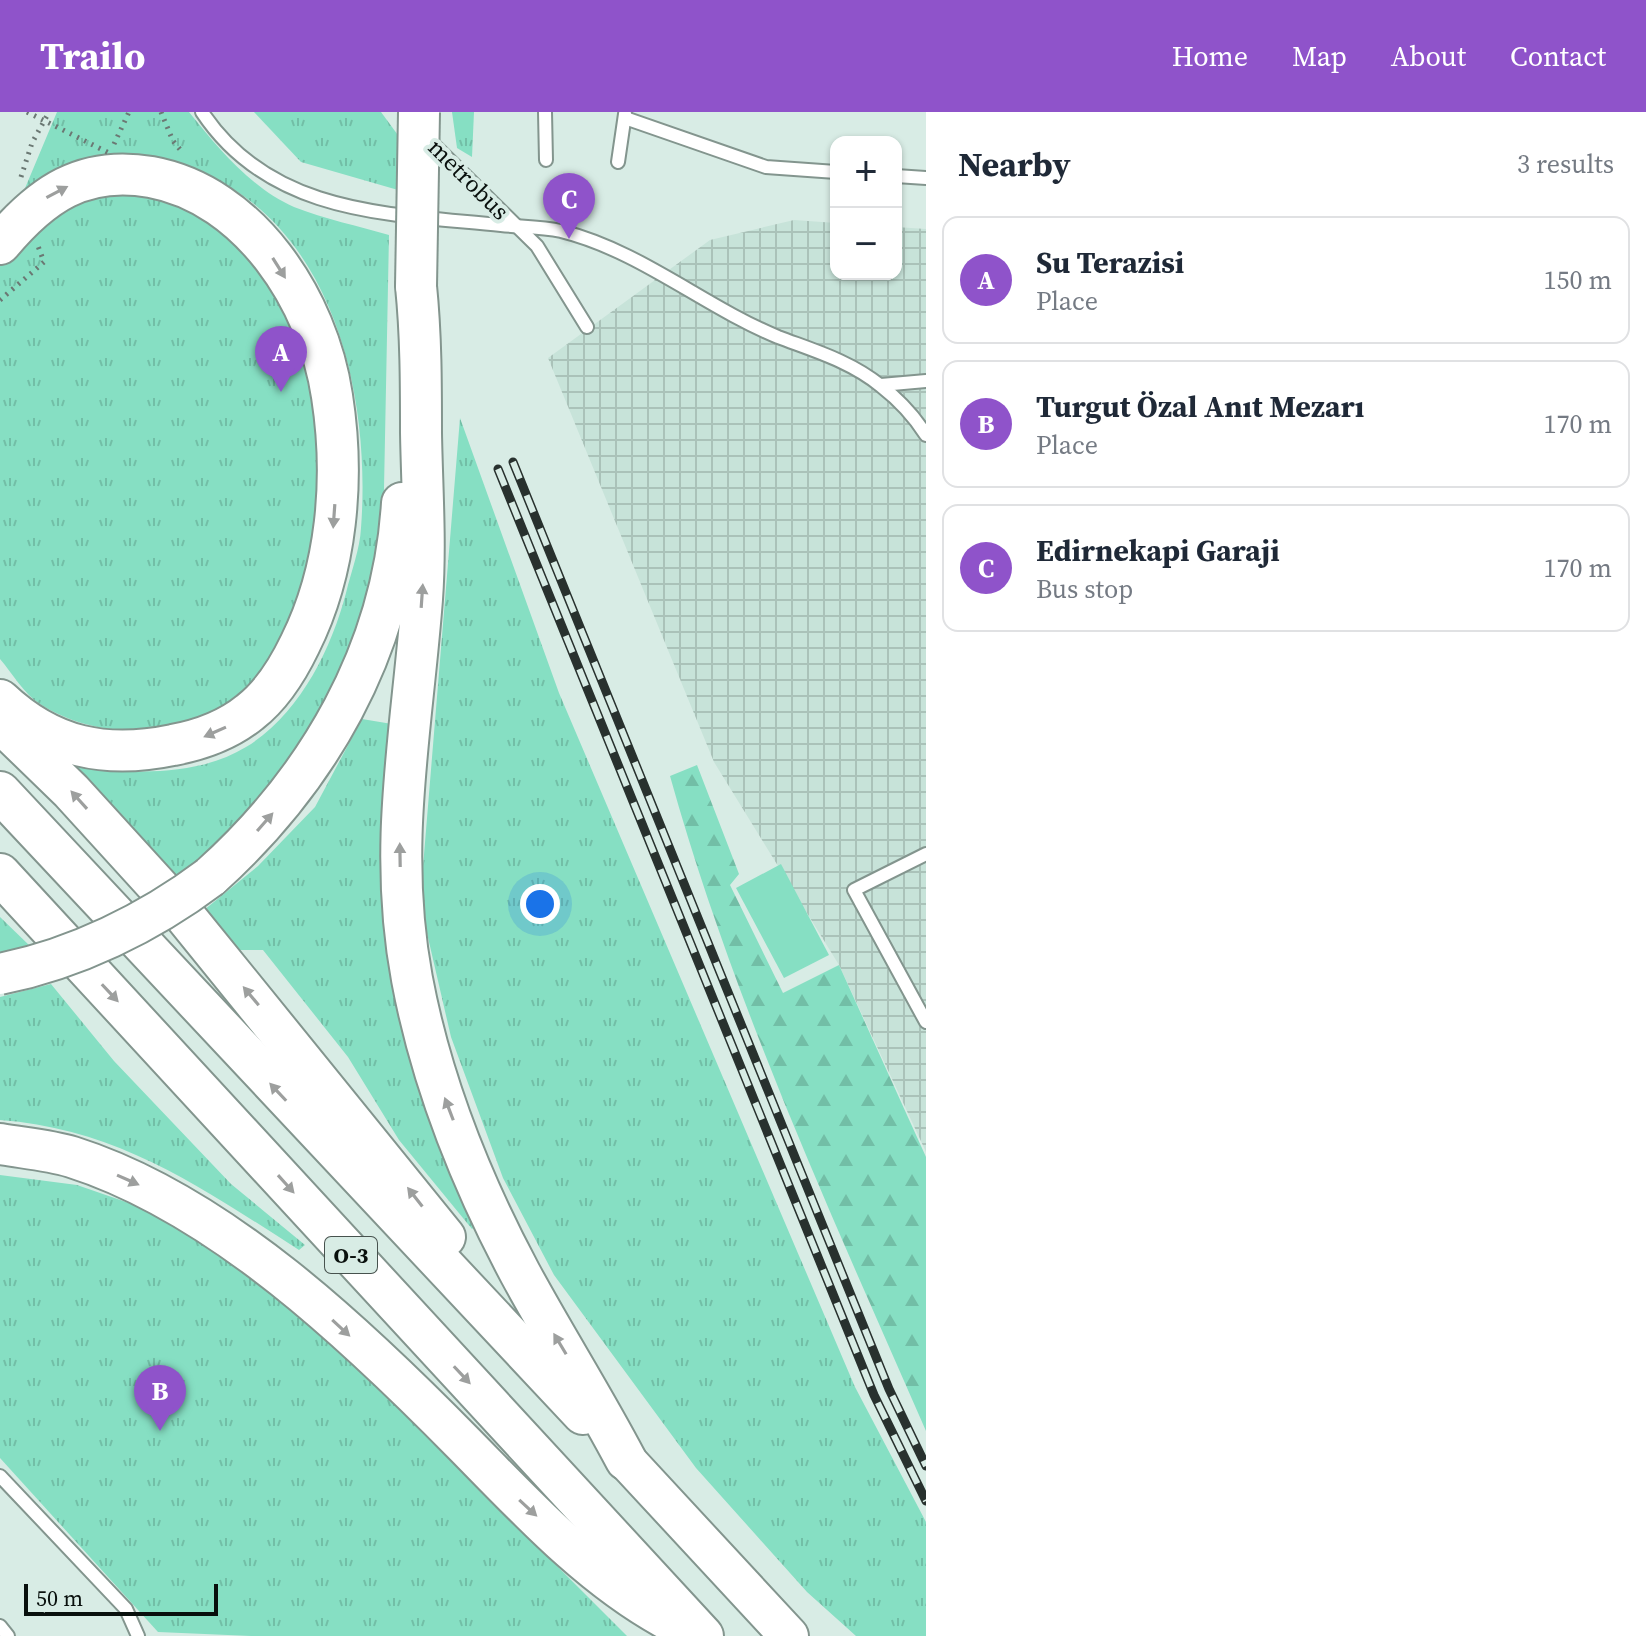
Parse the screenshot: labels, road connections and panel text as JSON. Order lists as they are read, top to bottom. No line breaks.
{"streets":{"highway":["O-3"],"lane":["metrobus"]},"scale_bar":"50 m","page":{"header":"Trailo","nav":["Home","Map","About","Contact"],"heading":["Nearby","3 results"],"map_buttons":["+","−"],"pins":["C","A","B"],"list":[{"mark":"A","name":"Su Terazisi","note":"Place","value":"150 m"},{"mark":"B","name":"Turgut Özal Anıt Mezarı","note":"Place","value":"170 m"},{"mark":"C","name":"Edirnekapi Garaji","note":"Bus stop","value":"170 m"}],"scale":"50 m"}}
